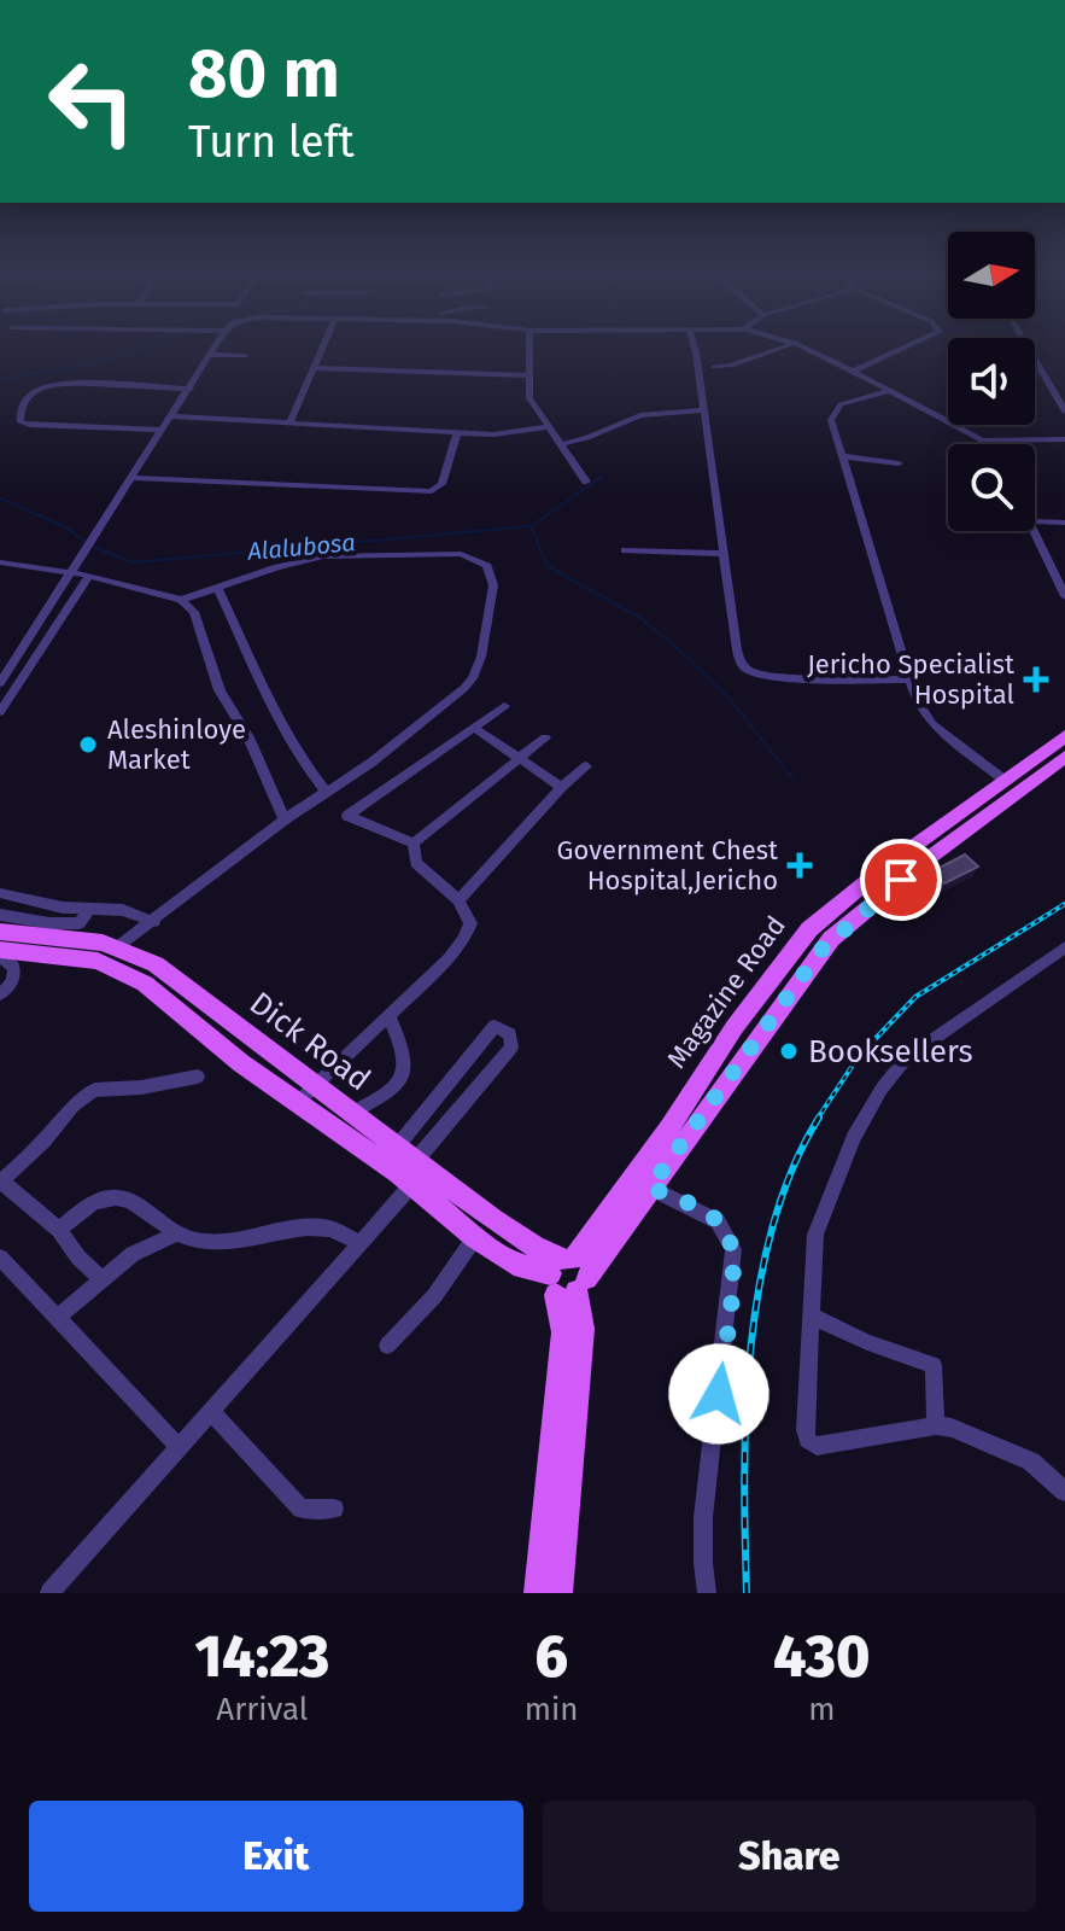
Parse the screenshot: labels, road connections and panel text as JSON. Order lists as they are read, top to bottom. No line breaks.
{"streets":{"main road":["Magazine Road","Dick Road"]},"crossings":[["Magazine Road","Dick Road"]],"water":["Alalubosa"],"places":{"health":["Jericho Specialist Hospital","Government Chest Hospital,Jericho"],"other":["Aleshinloye Market","Booksellers"]},"north":"right","page":{"turn":["80 m","Turn left"],"eta":["14:23","Arrival","6","min","430","m"],"buttons":["Exit","Share"]}}
